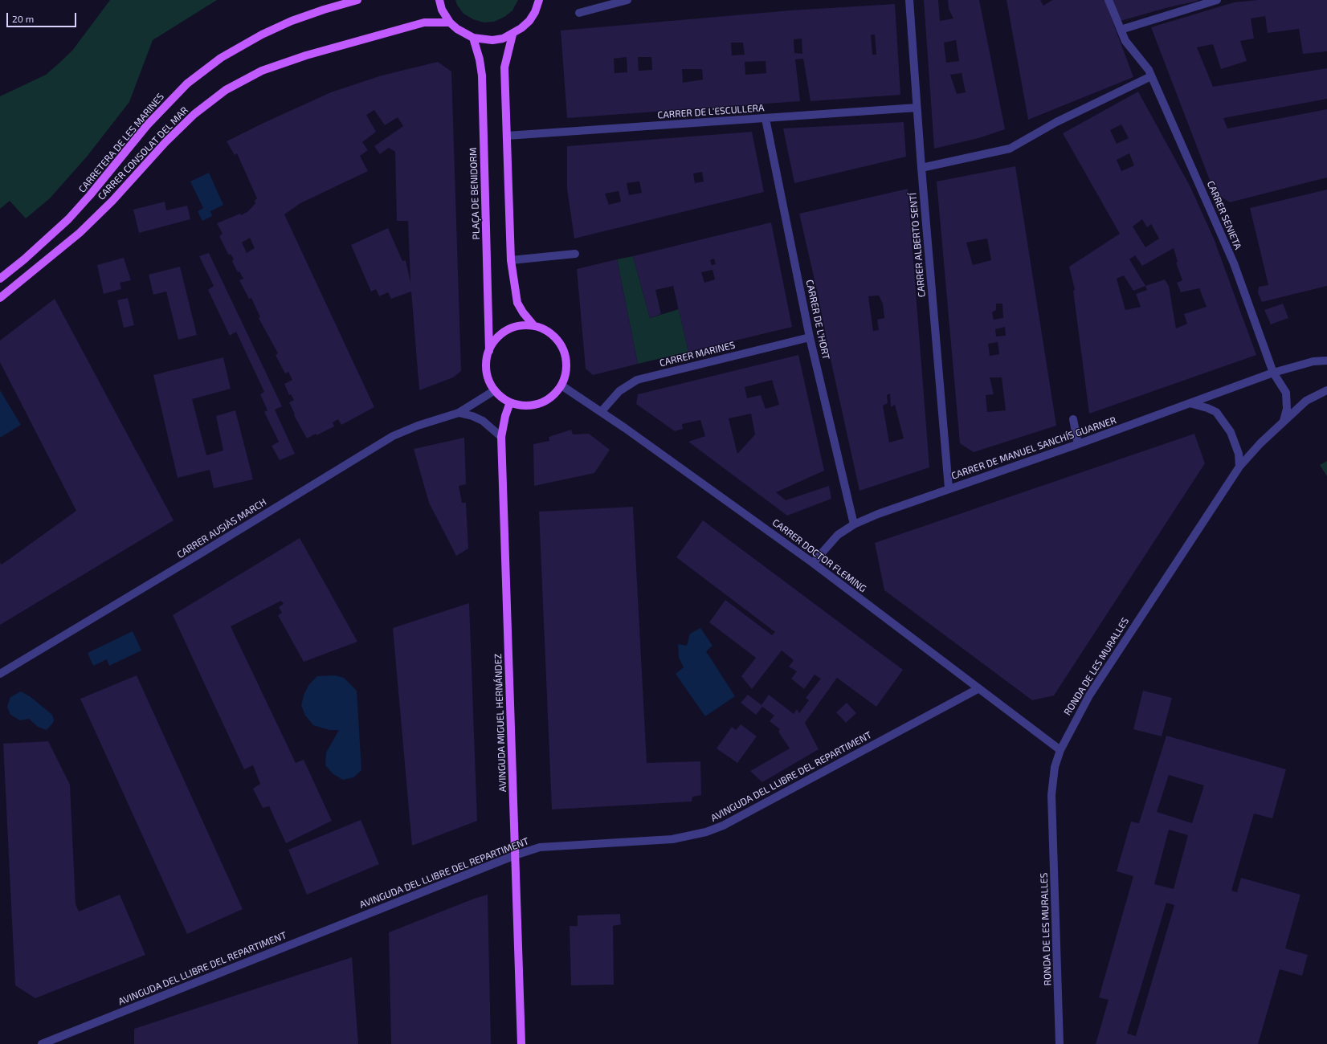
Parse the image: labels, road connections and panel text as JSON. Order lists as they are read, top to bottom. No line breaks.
{"streets":{"main road":["CARRETERA DE LES MARINES","CARRER CONSOLAT DEL MAR","PLAÇA DE BENIDORM","AVINGUDA MIGUEL HERNÁNDEZ"],"street":["CARRER DE L'ESCULLERA","CARRER SENIETA","CARRER ALBERTO SENTÍ","CARRER DE L'HORT","CARRER MARINES","CARRER DE MANUEL SANCHÍS GUARNER","CARRER AUSIÀS MARCH","CARRER DOCTOR FLEMING","RONDA DE LES MURALLES","AVINGUDA DEL LLIBRE DEL REPARTIMENT"]},"crossings":[["CARRER DE L'ESCULLERA","CARRER ALBERTO SENTÍ"],["CARRER DE L'ESCULLERA","CARRER DE L'HORT"],["PLAÇA DE BENIDORM","CARRER AUSIÀS MARCH"],["PLAÇA DE BENIDORM","CARRER DOCTOR FLEMING"],["PLAÇA DE BENIDORM","AVINGUDA MIGUEL HERNÁNDEZ"],["CARRER SENIETA","CARRER DE MANUEL SANCHÍS GUARNER"],["CARRER ALBERTO SENTÍ","CARRER DE MANUEL SANCHÍS GUARNER"],["CARRER DE L'HORT","CARRER MARINES"],["CARRER DE L'HORT","CARRER DE MANUEL SANCHÍS GUARNER"],["CARRER MARINES","CARRER DOCTOR FLEMING"],["CARRER DE MANUEL SANCHÍS GUARNER","CARRER DOCTOR FLEMING"],["CARRER AUSIÀS MARCH","CARRER DOCTOR FLEMING"],["CARRER AUSIÀS MARCH","AVINGUDA MIGUEL HERNÁNDEZ"],["CARRER DOCTOR FLEMING","RONDA DE LES MURALLES"],["CARRER DOCTOR FLEMING","AVINGUDA MIGUEL HERNÁNDEZ"],["CARRER DOCTOR FLEMING","AVINGUDA DEL LLIBRE DEL REPARTIMENT"],["AVINGUDA MIGUEL HERNÁNDEZ","AVINGUDA DEL LLIBRE DEL REPARTIMENT"]],"scale_bar":"20 m"}
